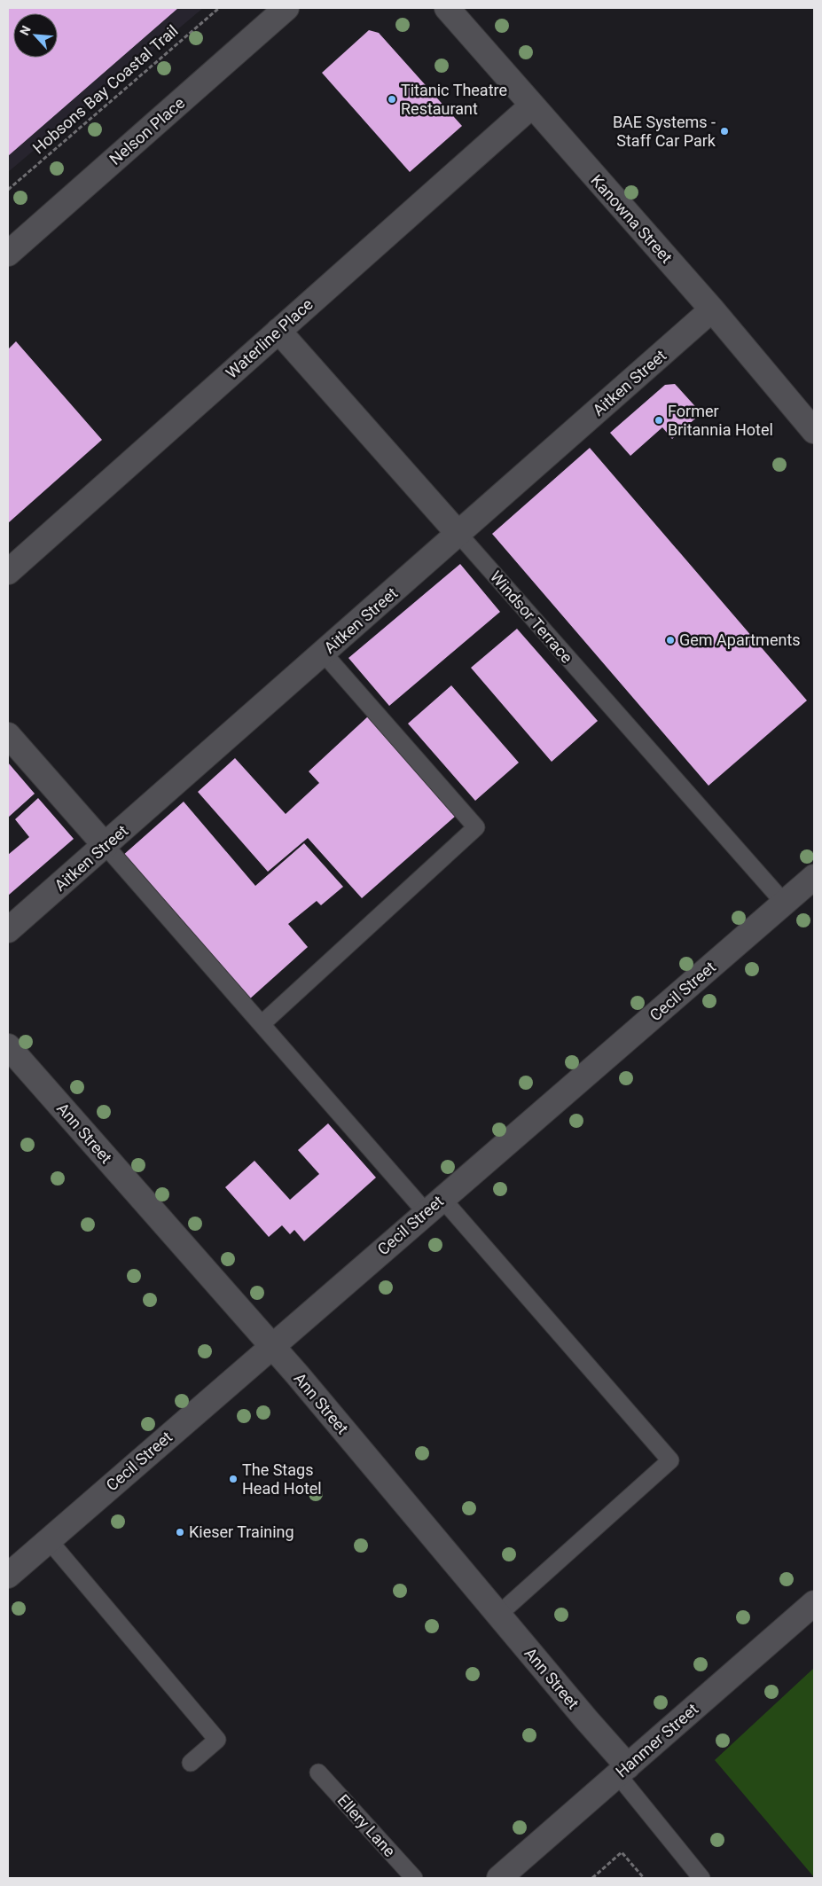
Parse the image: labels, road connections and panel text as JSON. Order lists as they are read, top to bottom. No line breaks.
{"streets":{"street":["Nelson Place","Kanowna Street","Waterline Place","Aitken Street","Windsor Terrace","Cecil Street","Ann Street","Hanmer Street"],"lane":["Ellery Lane"],"path":["Hobsons Bay Coastal Trail"]},"crossings":[["Kanowna Street","Waterline Place"],["Kanowna Street","Aitken Street"],["Waterline Place","Windsor Terrace"],["Aitken Street","Windsor Terrace"],["Windsor Terrace","Cecil Street"],["Cecil Street","Ann Street"],["Ann Street","Hanmer Street"]],"places":["Titanic Theatre Restaurant","BAE Systems - Staff Car Park","Former Britannia Hotel","Gem Apartments","The Stags Head Hotel","Kieser Training"],"north":"top left"}
